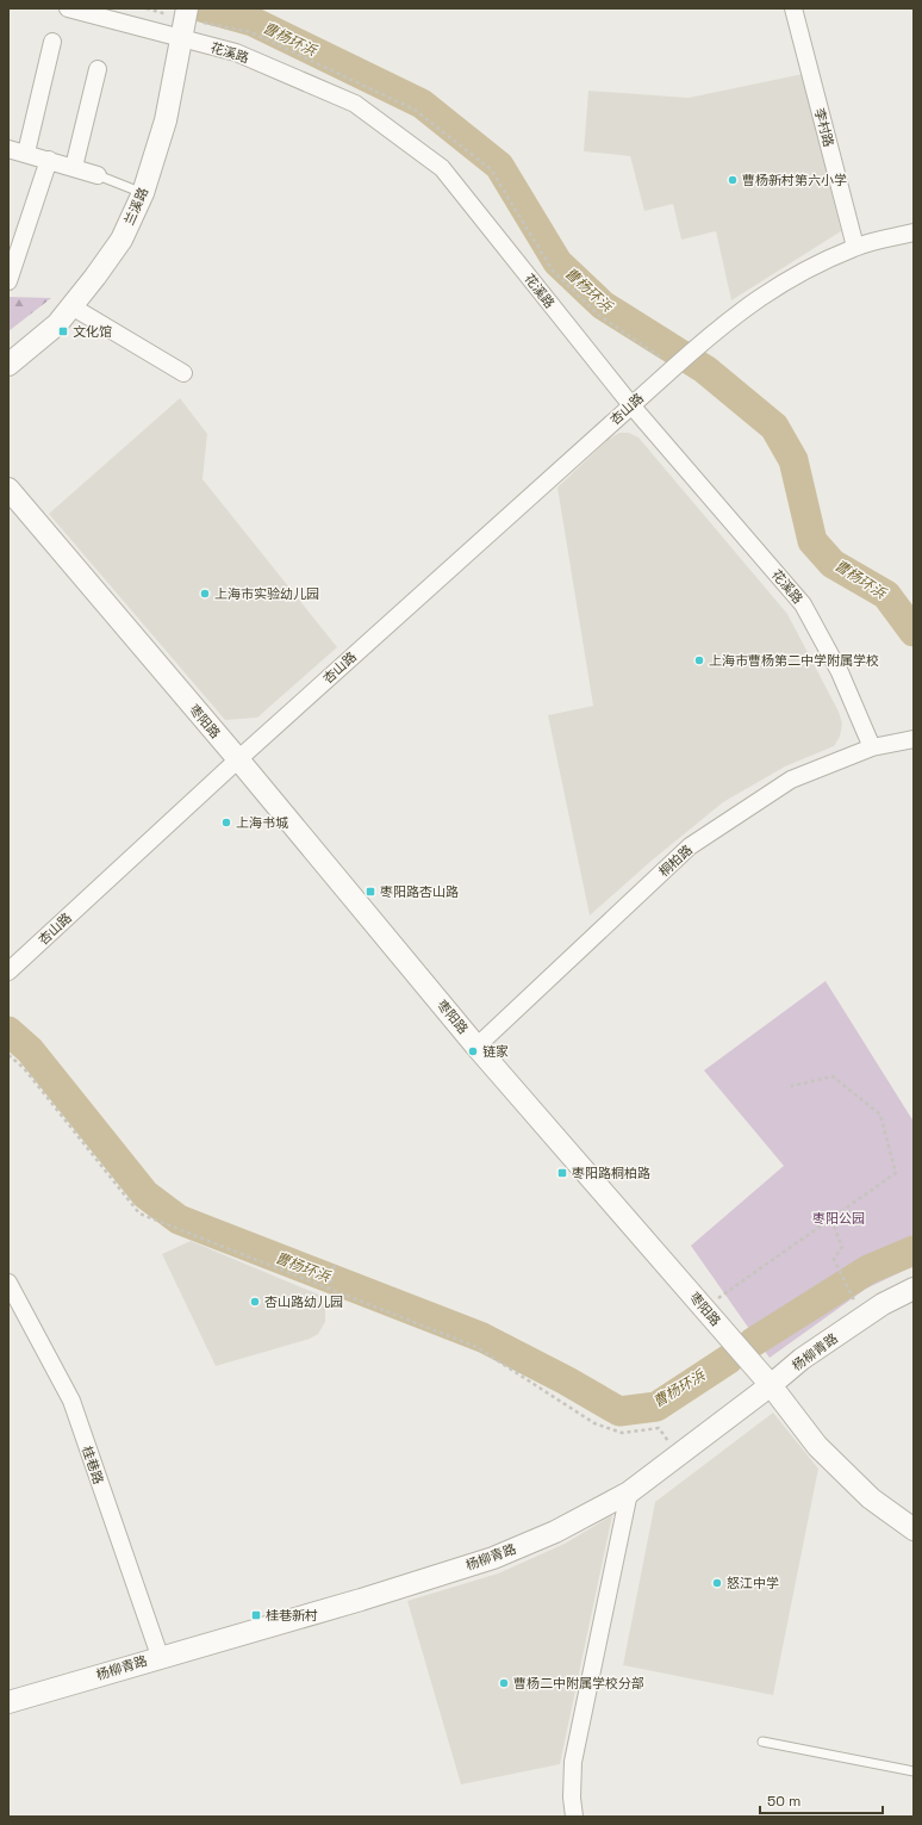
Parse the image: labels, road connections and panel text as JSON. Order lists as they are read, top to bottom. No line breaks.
{"streets":{"street":["花溪路","李村路","兰溪路","杏山路","枣阳路","桐柏路","杨柳青路","桂巷路"]},"crossings":[["花溪路","兰溪路"],["花溪路","杏山路"],["花溪路","桐柏路"],["李村路","杏山路"],["杏山路","枣阳路"],["枣阳路","桐柏路"],["枣阳路","杨柳青路"],["杨柳青路","桂巷路"]],"water":["曹杨环浜"],"parks":["枣阳公园"],"places":{"other":["曹杨新村第六小学","上海市实验幼儿园","上海市曹杨第二中学附属学校","上海书城","链家","杏山路幼儿园","怒江中学","曹杨二中附属学校分部"],"transit":["文化馆","枣阳路杏山路","枣阳路桐柏路","桂巷新村"]},"scale_bar":"50 m"}
